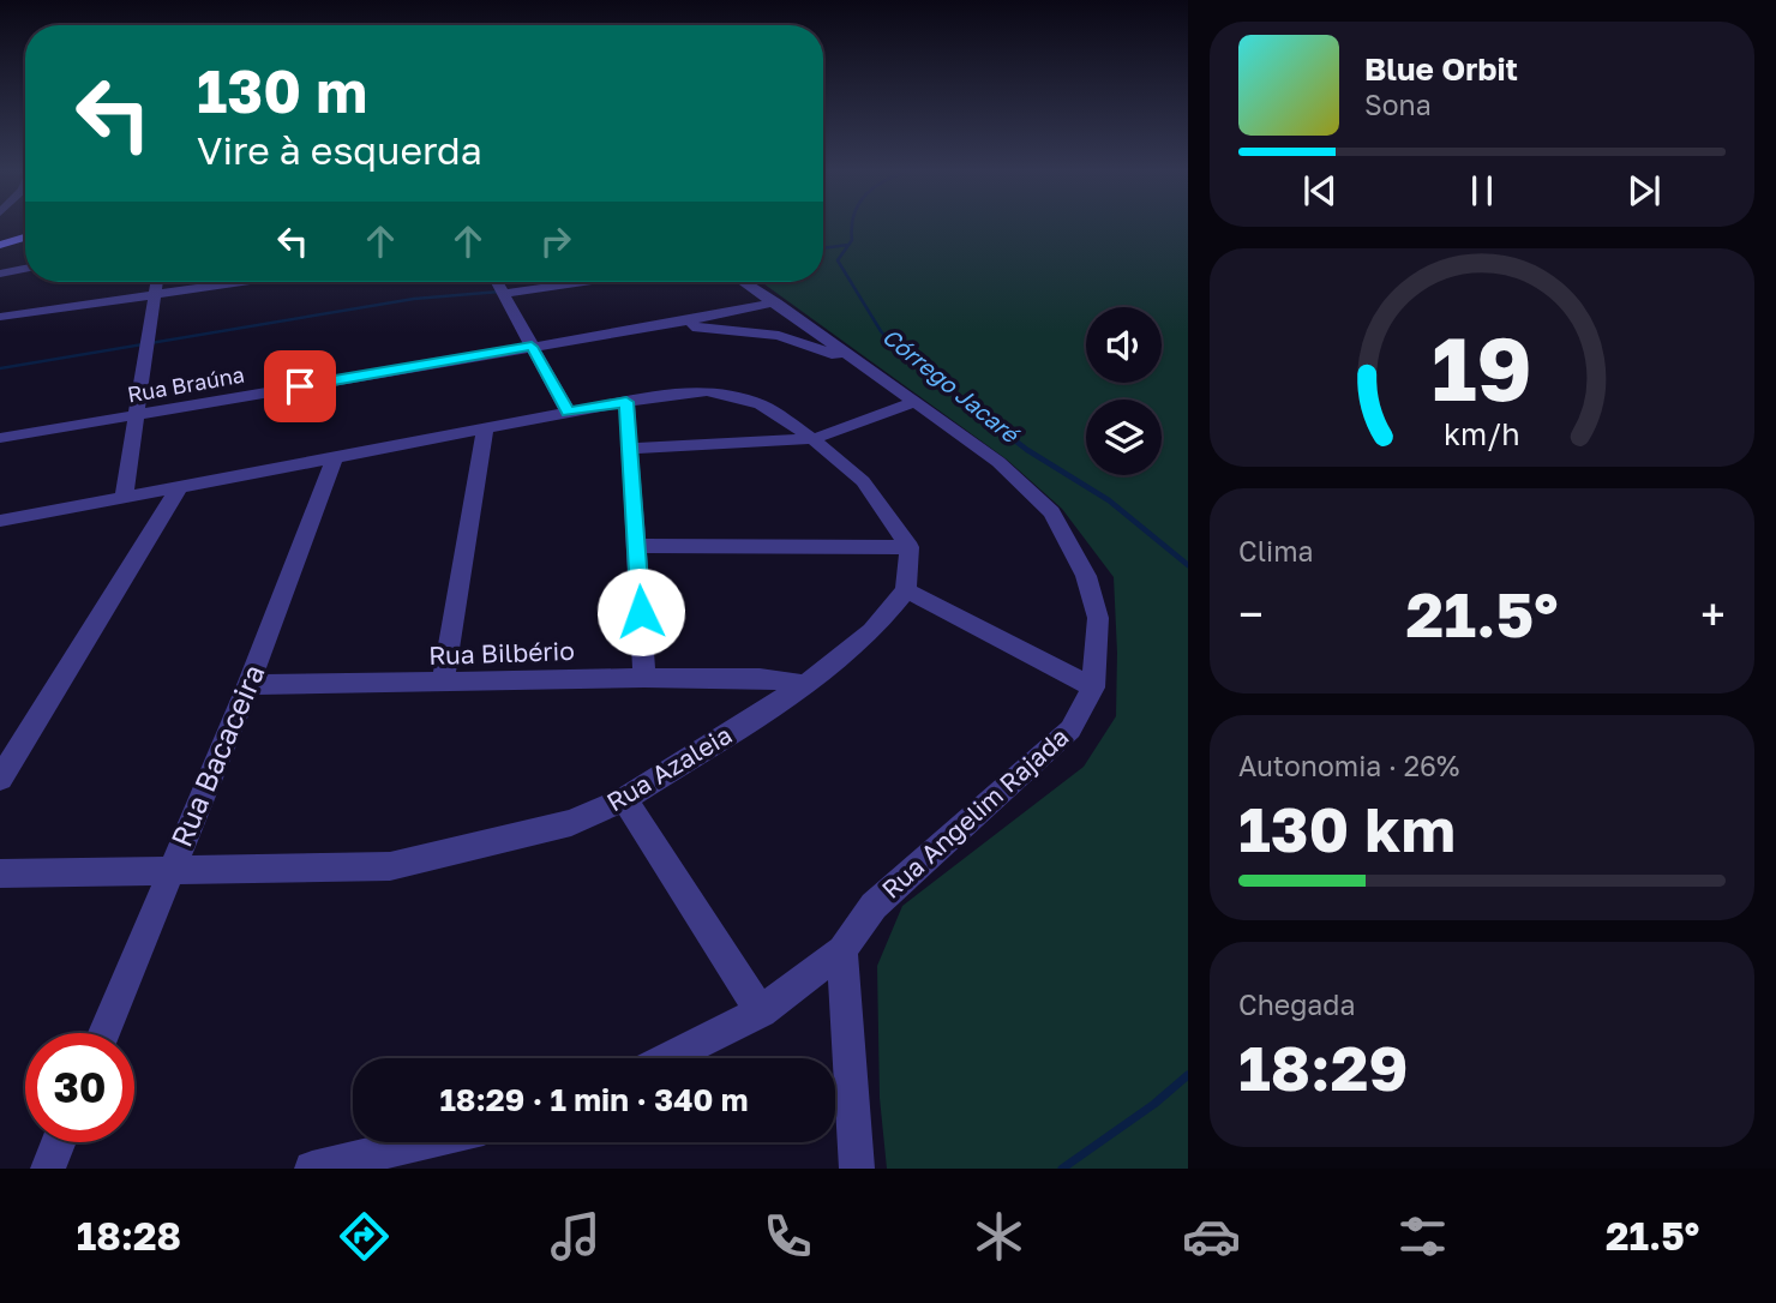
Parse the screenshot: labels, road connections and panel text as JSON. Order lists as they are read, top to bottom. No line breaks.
{"streets":{"street":["Rua Braúna","Rua Bilbério","Rua Bacaceira","Rua Azaleia","Rua Angelim Rajada"]},"crossings":[["Rua Braúna","Rua Angelim Rajada"],["Rua Bilbério","Rua Bacaceira"],["Rua Bilbério","Rua Azaleia"],["Rua Bacaceira","Rua Azaleia"]],"water":["Córrego Jacaré"],"page":{"turn":["130 m","Vire à esquerda"],"song":["Blue Orbit","Sona"],"tile":["Clima",["Autonomia · 26%","130 km"],["Chegada","18:29"]],"heat":["−","21.5°","+"],"limit":"30","trip":"18:29 · 1 min · 340 m","tabs":["18:28","21.5°"],"gauge":["19","km/h"]}}
